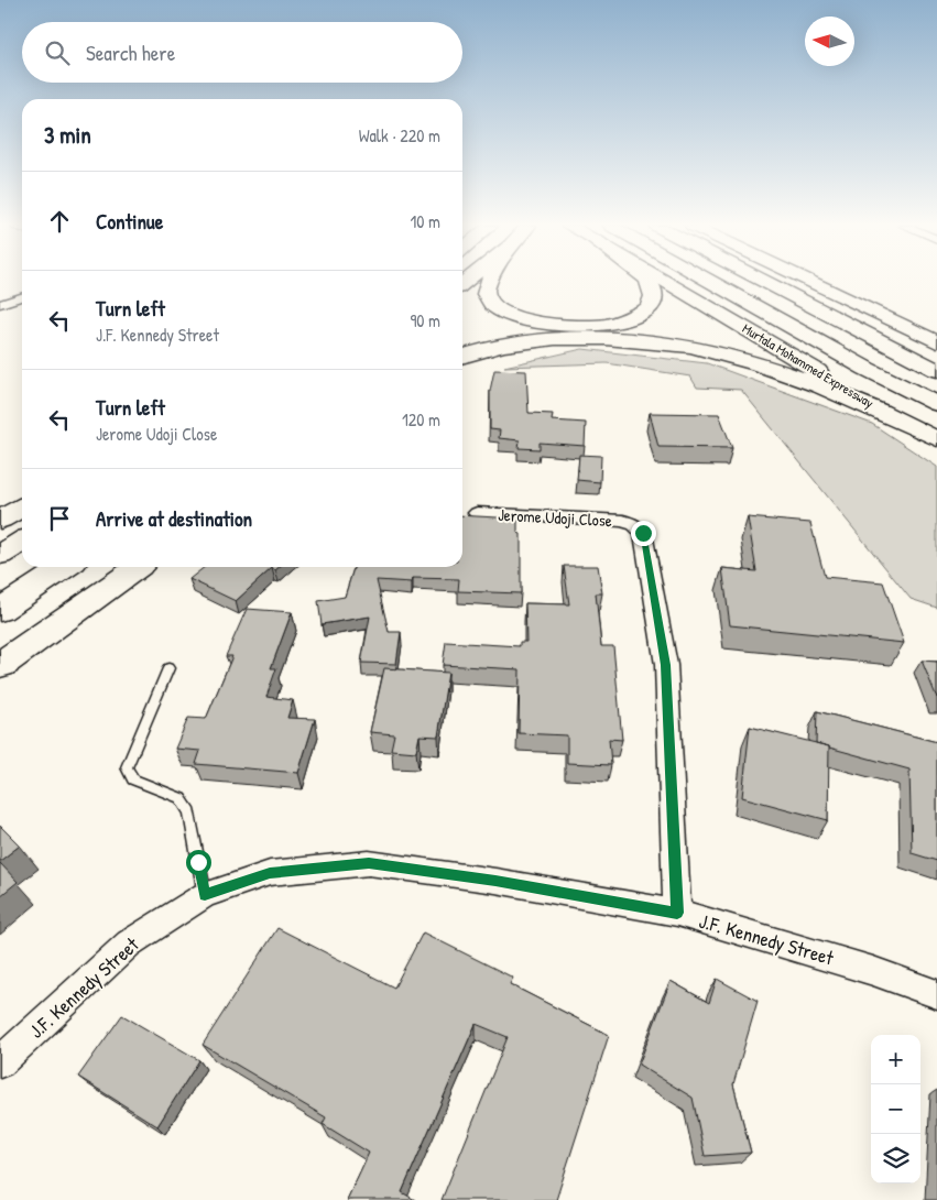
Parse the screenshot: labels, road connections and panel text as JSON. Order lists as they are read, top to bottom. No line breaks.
{"streets":{"main road":["Murtala Mohammed Expressway"],"street":["Jerome Udoji Close","J.F. Kennedy Street"]},"crossings":[["Jerome Udoji Close","J.F. Kennedy Street"]],"north":"left","page":{"search":"Search here","heading":["3 min","Walk · 220 m"],"list":[["Continue","10 m"],["Turn left","J.F. Kennedy Street","90 m"],["Turn left","Jerome Udoji Close","120 m"],"Arrive at destination"],"map_buttons":["+","−"]}}
